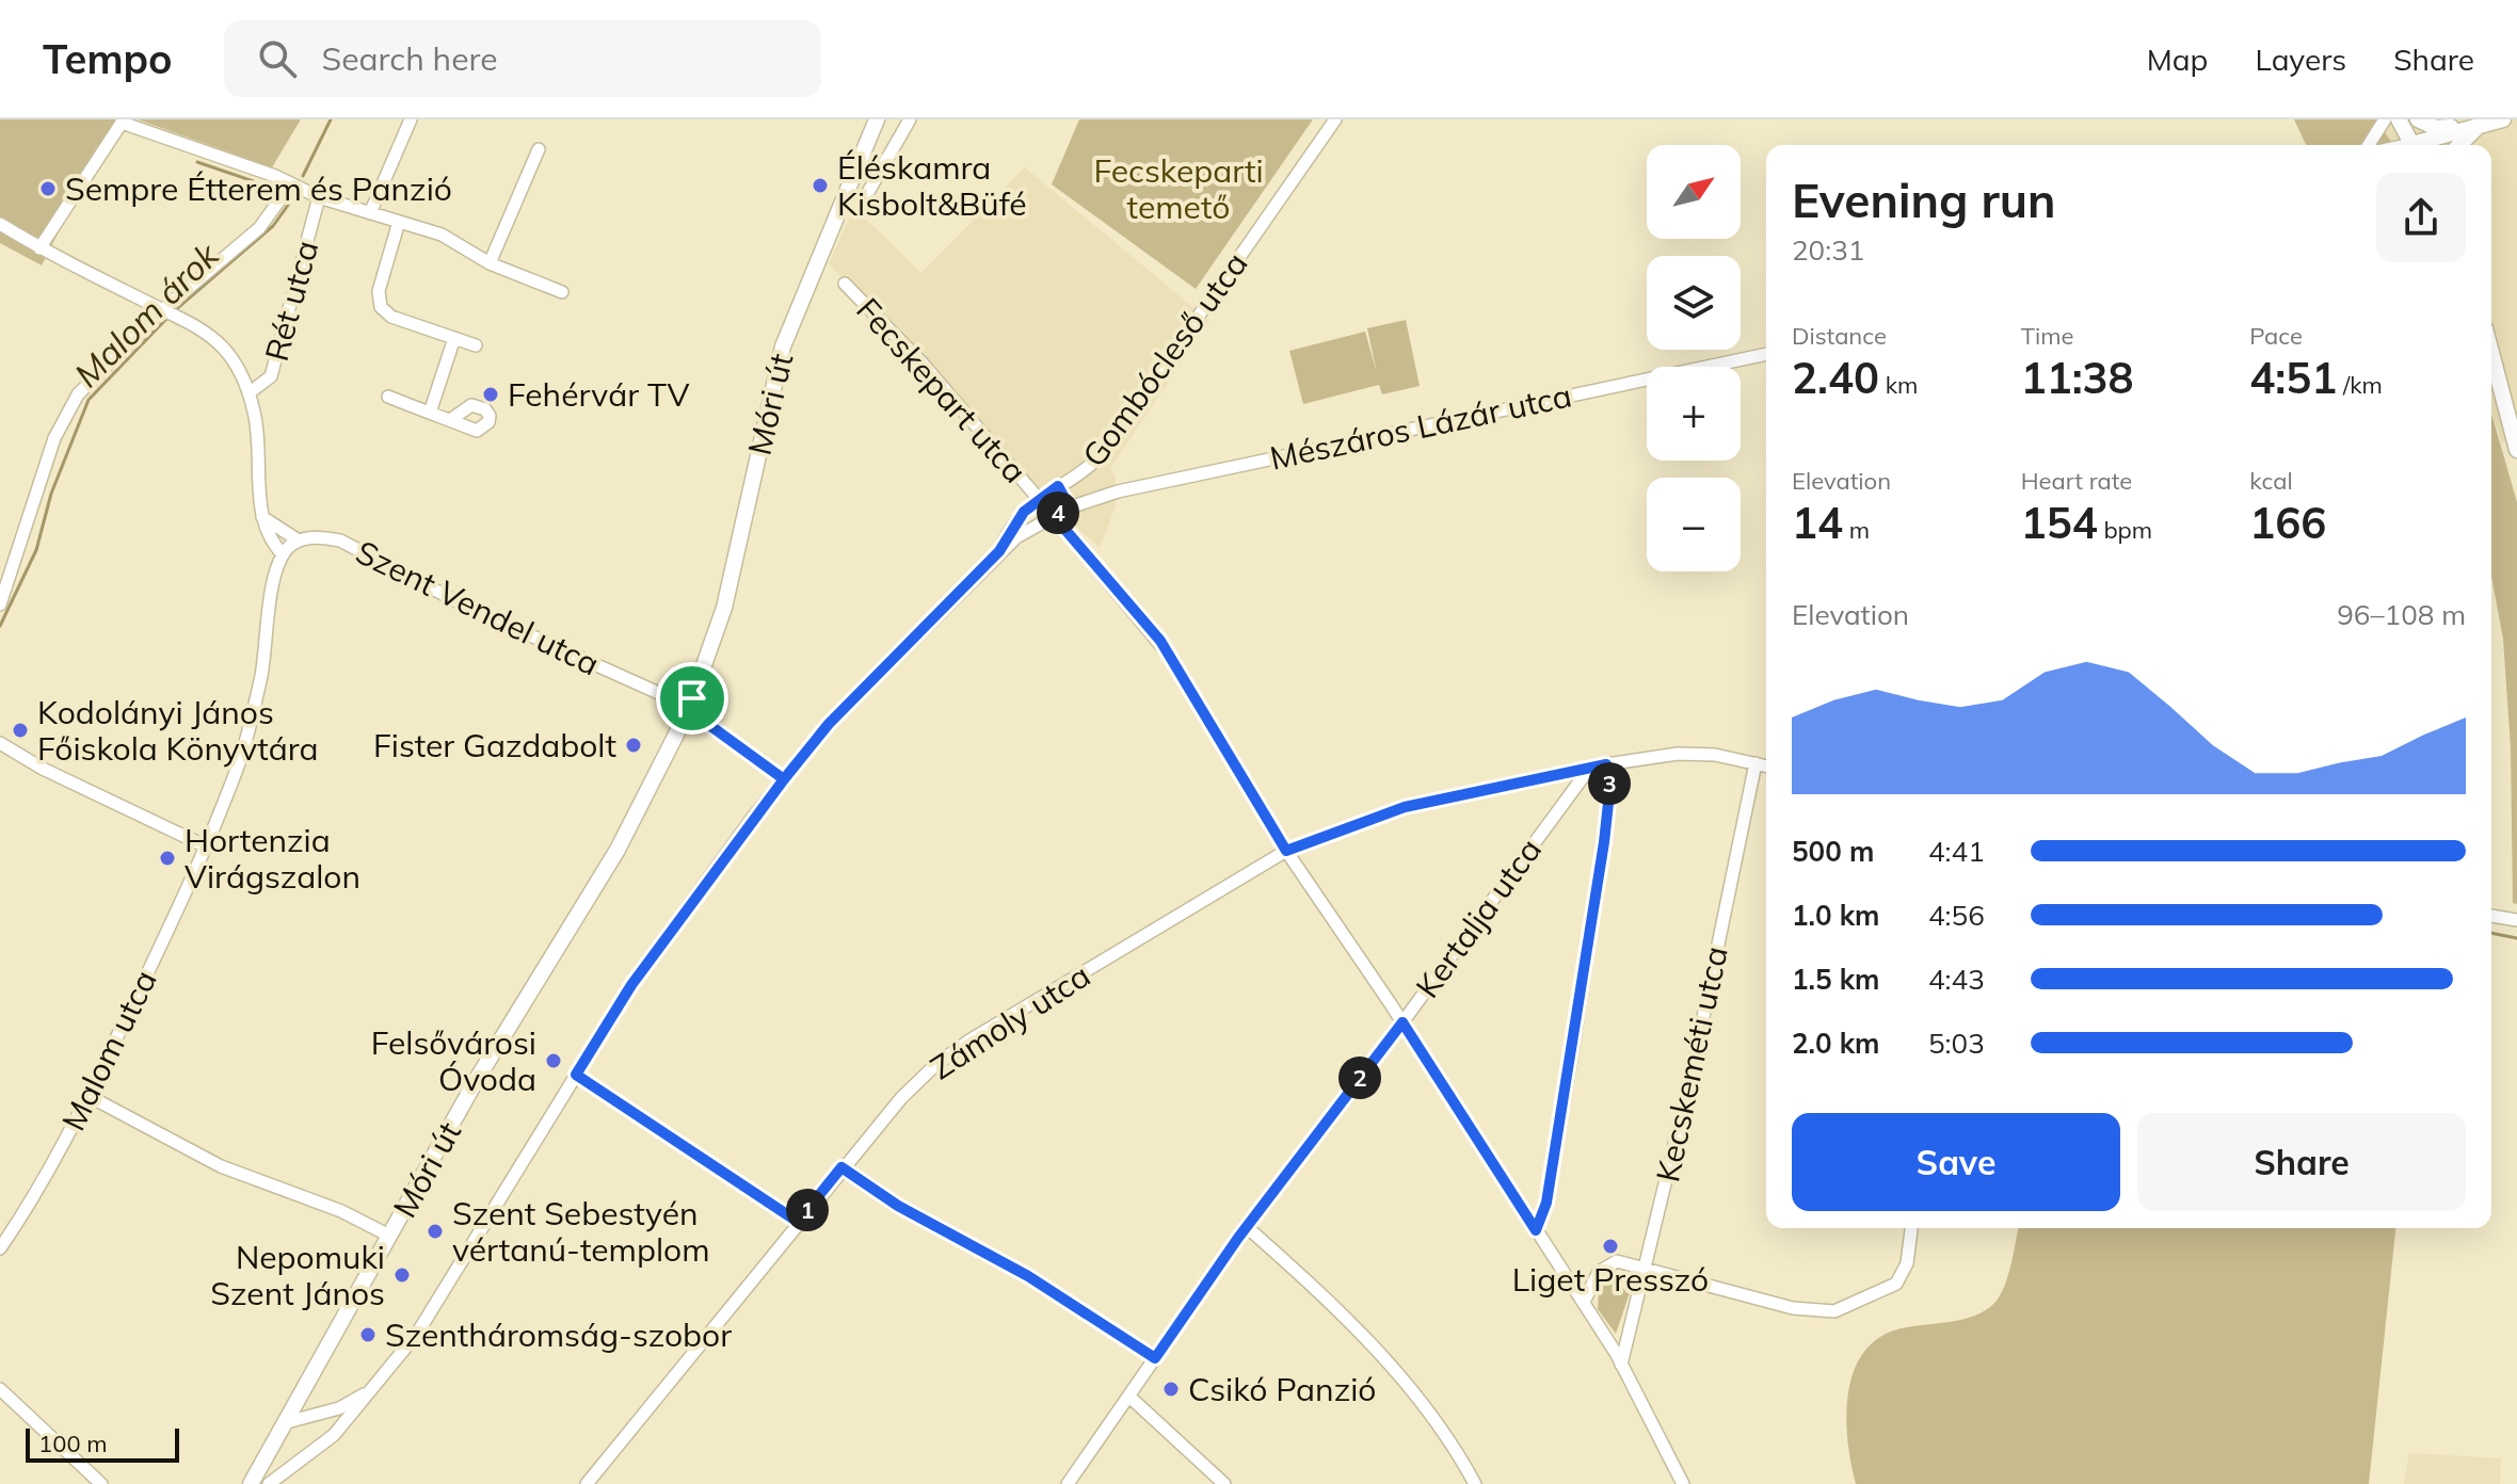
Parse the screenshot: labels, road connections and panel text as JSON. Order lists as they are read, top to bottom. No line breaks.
{"streets":{"main road":["Móri út"],"street":["Rét utca","Gombócleső utca","Fecskepart utca","Mészáros Lázár utca","Szent Vendel utca","Kertalja utca","Zámoly utca","Malom utca","Kecskeméti utca"]},"crossings":[["Gombócleső utca","Fecskepart utca"],["Fecskepart utca","Mészáros Lázár utca"],["Móri út","Szent Vendel utca"],["Kertalja utca","Zámoly utca"],["Zámoly utca","Kecskeméti utca"]],"water":["Malom árok"],"parks":["Fecskeparti temető"],"places":["Éléskamra Kisbolt&Büfé","Sempre Étterem és Panzió","Fehérvár TV","Kodolányi János Főiskola Könyvtára","Fister Gazdabolt","Hortenzia Virágszalon","Felsővárosi Óvoda","Szent Sebestyén vértanú-templom","Liget Presszó","Nepomuki Szent János","Szentháromság-szobor","Csikó Panzió"],"scale_bar":"100 m","north":"top right","page":{"header":"Tempo","search":"Search here","nav":["Map","Layers","Share"],"map_buttons":["+","−"],"heading":["Evening run","20:31"],"stats":[["Distance","2.40 km"],["Time","11:38"],["Pace","4:51 /km"],["Elevation","14 m"],["Heart rate","154 bpm"],["kcal","166"]],"pins":["4","3","2","1"],"chart":["Elevation","96–108 m"],"list":[{"name":"500 m","note":"4:41"},{"name":"1.0 km","note":"4:56"},{"name":"1.5 km","note":"4:43"},{"name":"2.0 km","note":"5:03"}],"buttons":["Save","Share"],"scale":"100 m"}}
